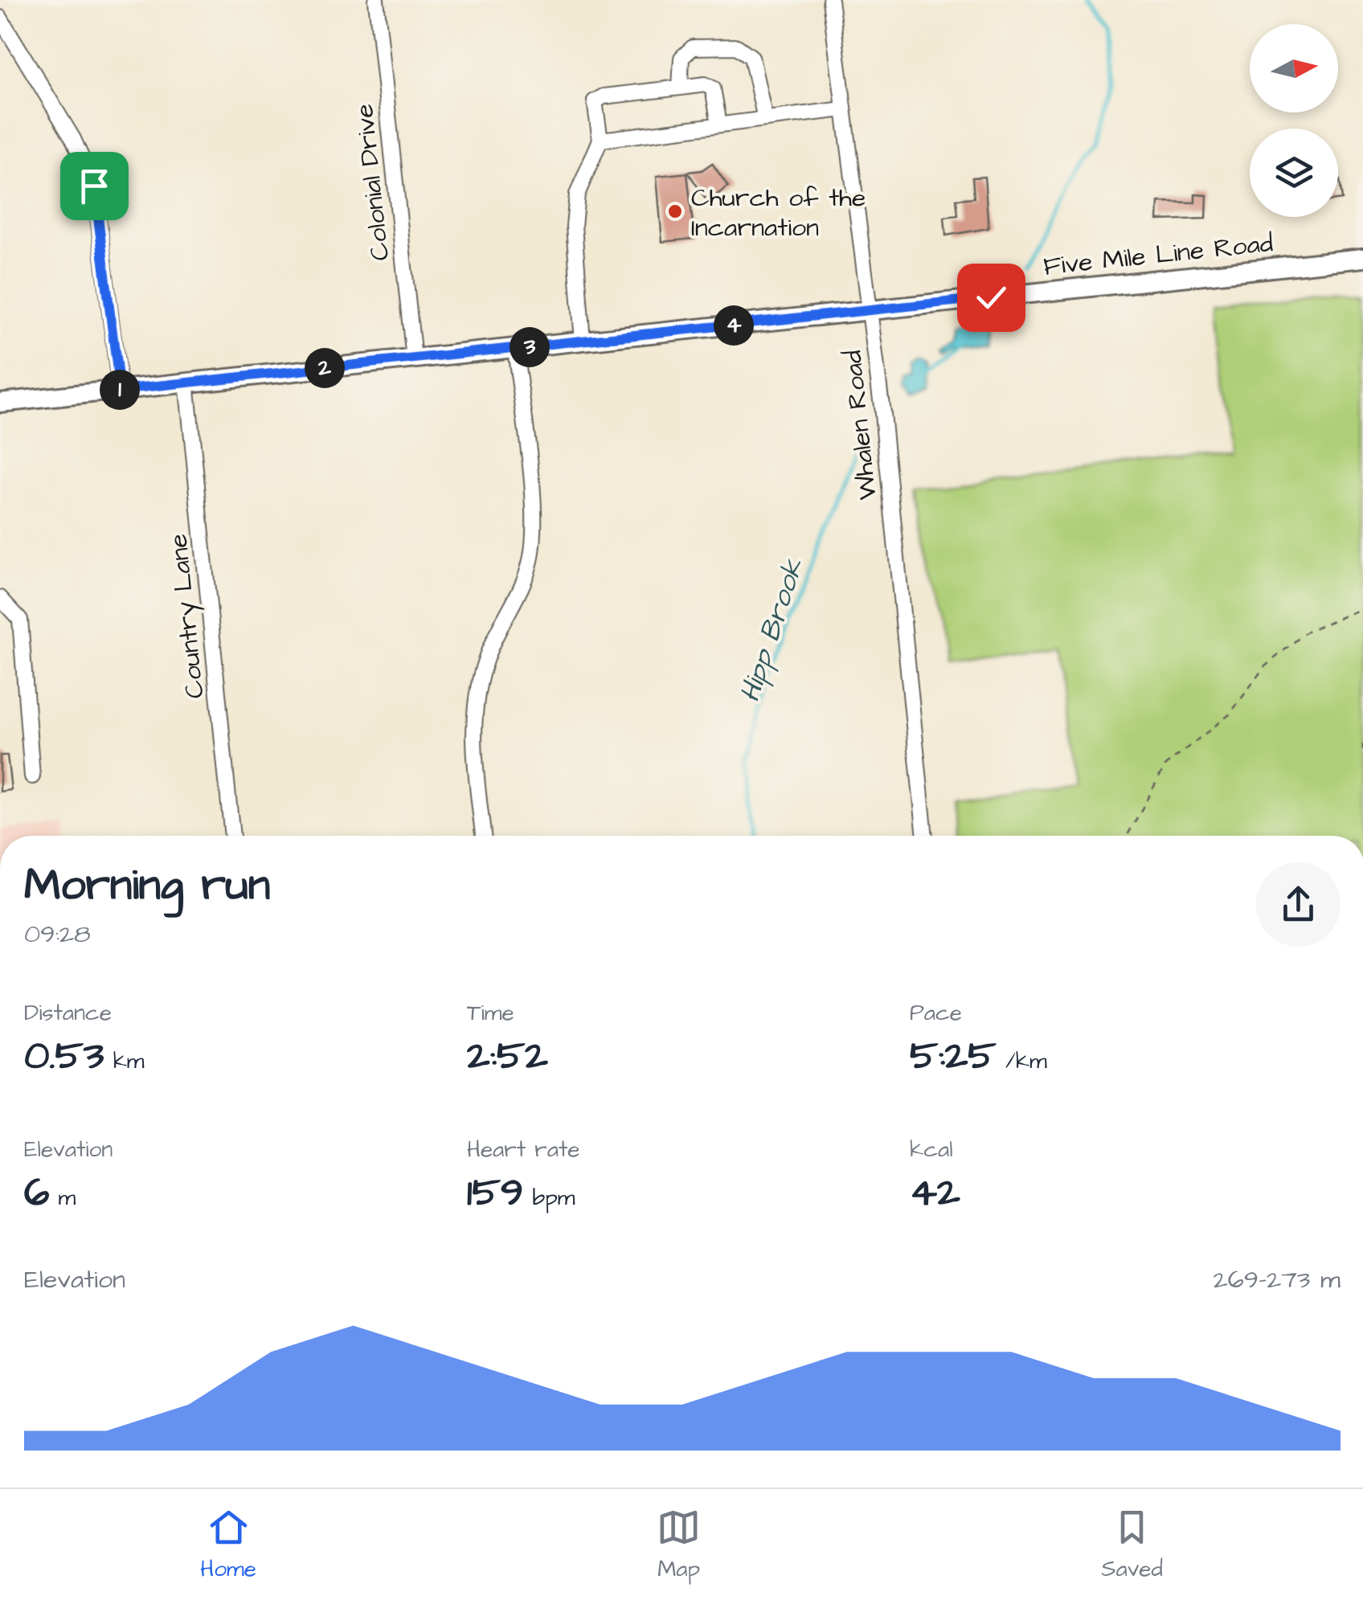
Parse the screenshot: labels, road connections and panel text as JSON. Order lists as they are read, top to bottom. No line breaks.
{"streets":{"main road":["Five Mile Line Road"],"street":["Colonial Drive","Whalen Road","Country Lane"]},"crossings":[["Colonial Drive","Five Mile Line Road"],["Five Mile Line Road","Whalen Road"],["Five Mile Line Road","Country Lane"]],"water":["Hipp Brook"],"places":["Church of the Incarnation"],"north":"right","page":{"pins":["4","3","2","1"],"heading":["Morning run","09:28"],"stats":[["Distance","0.53 km"],["Time","2:52"],["Pace","5:25 /km"],["Elevation","6 m"],["Heart rate","159 bpm"],["kcal","42"]],"chart":["Elevation","269–273 m"],"tabs":["Home","Map","Saved"]}}
